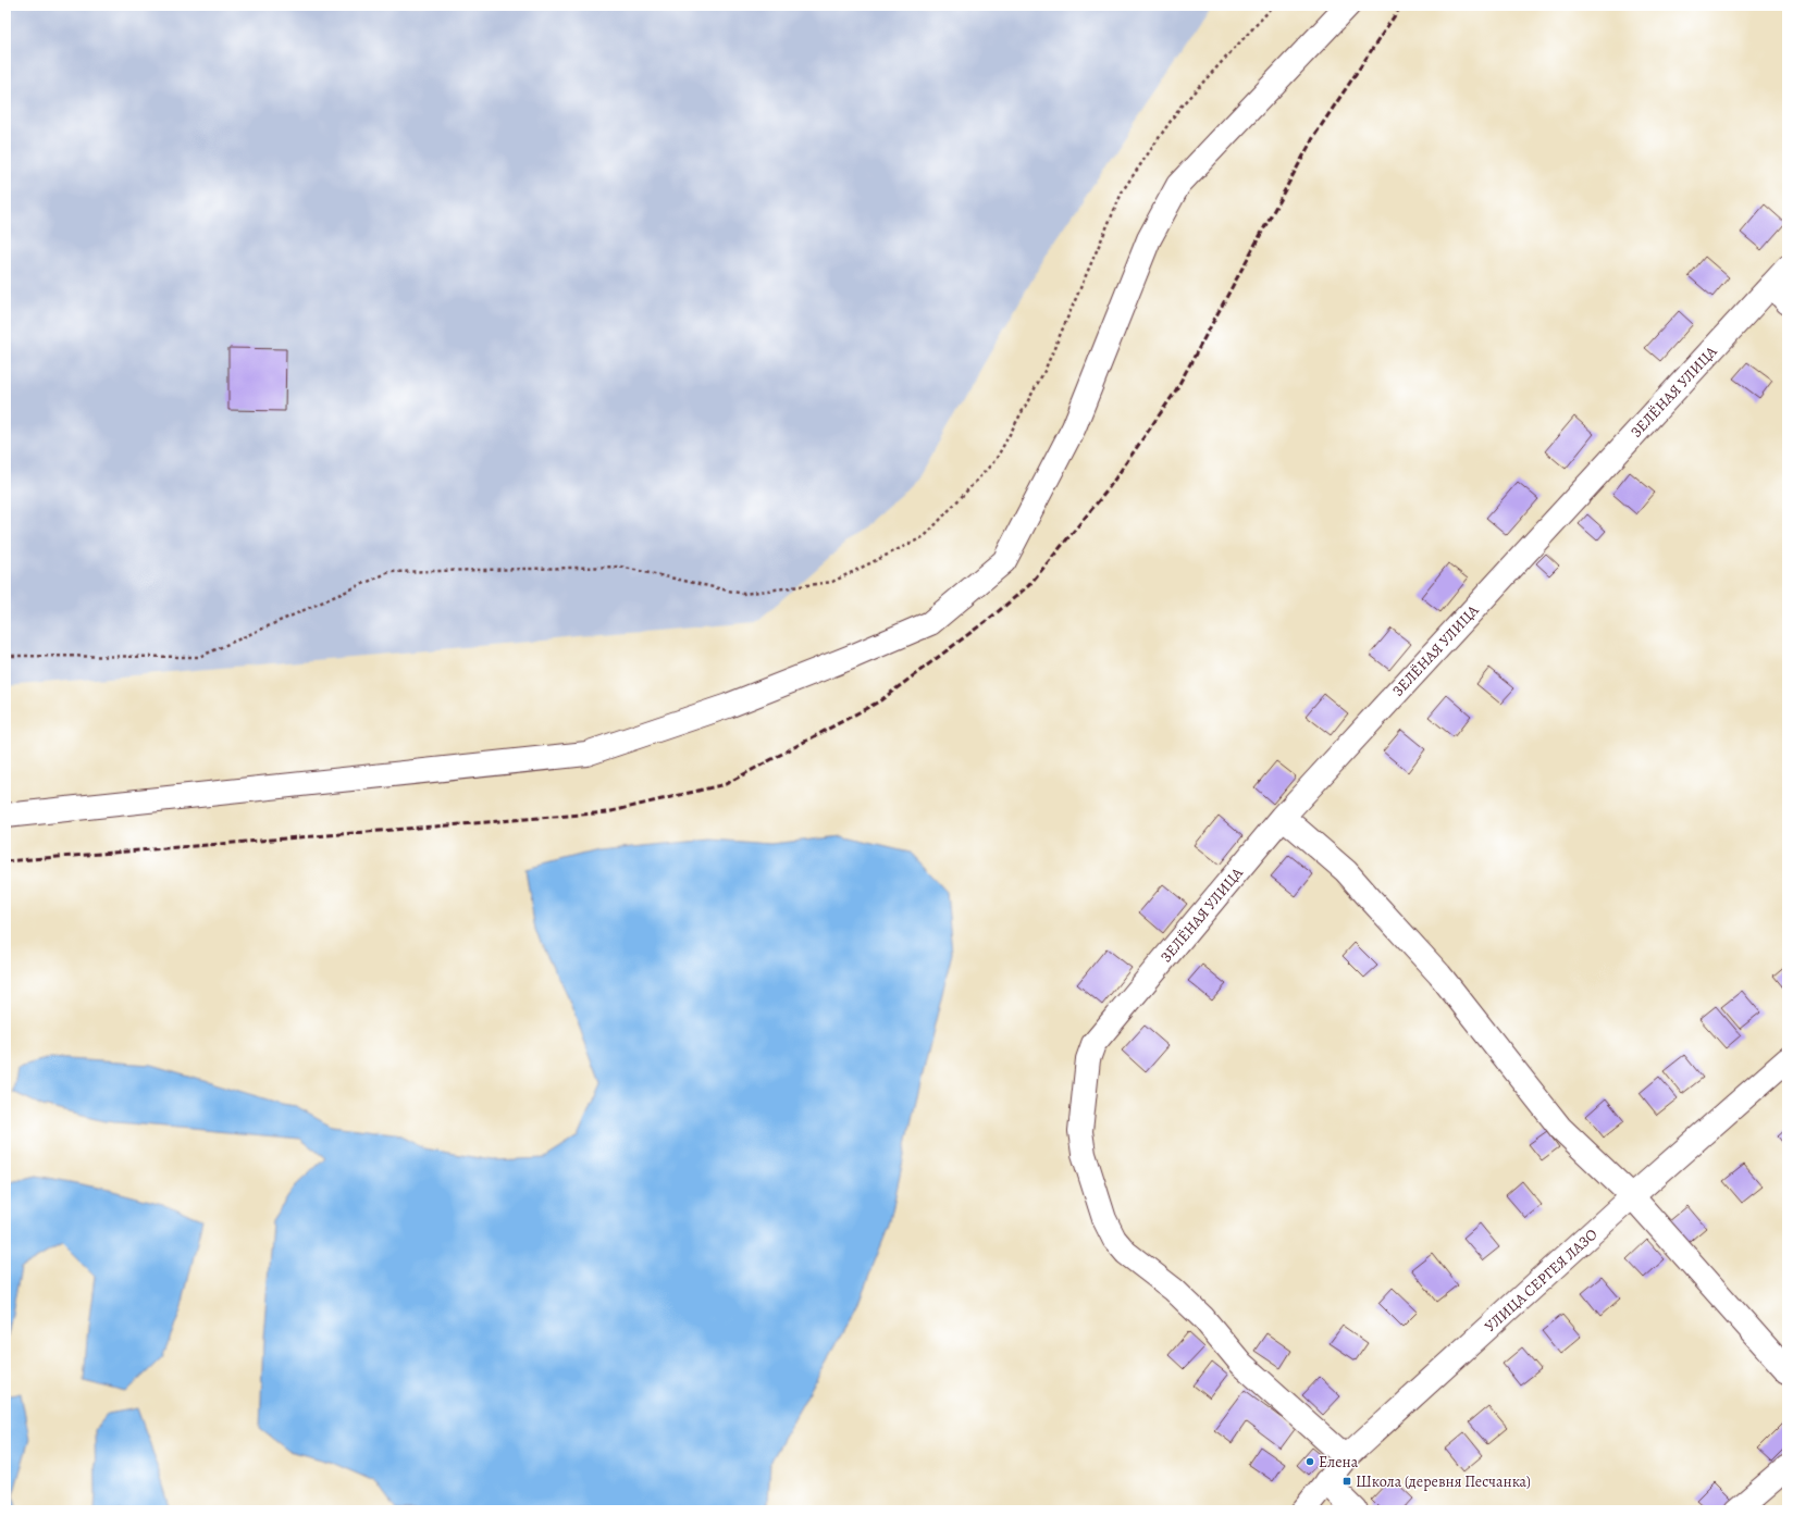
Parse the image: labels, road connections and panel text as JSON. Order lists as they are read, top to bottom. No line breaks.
{"streets":{"street":["ЗЕЛЁНАЯ УЛИЦА","УЛИЦА СЕРГЕЯ ЛАЗО"]},"crossings":[["ЗЕЛЁНАЯ УЛИЦА","УЛИЦА СЕРГЕЯ ЛАЗО"]],"places":{"other":["Елена"],"transit":["Школа (деревня Песчанка)"]}}
